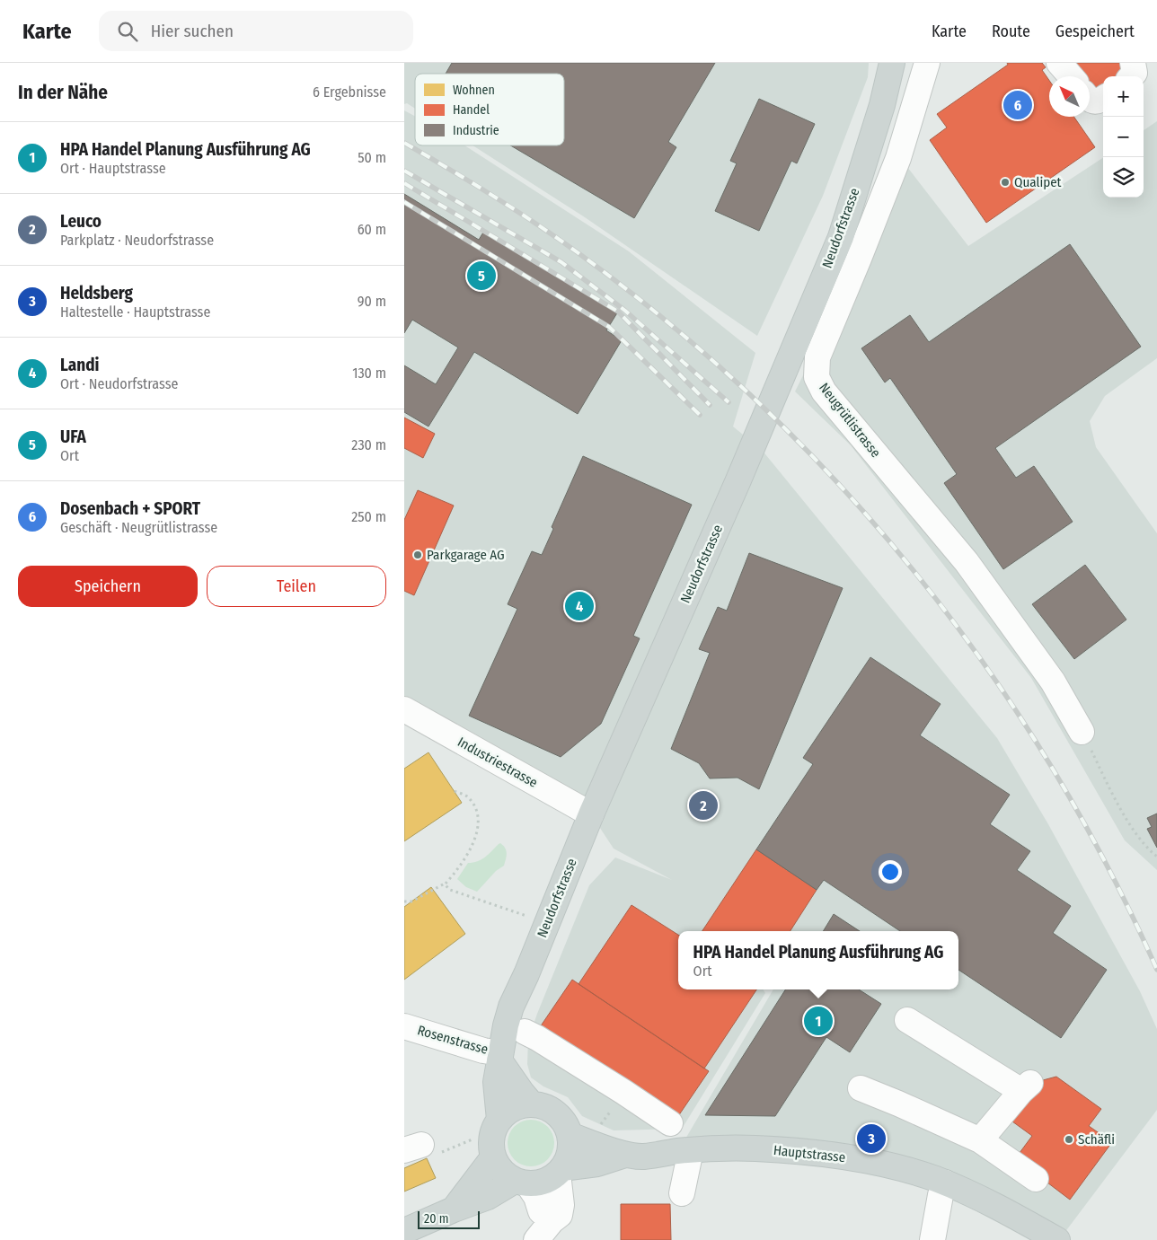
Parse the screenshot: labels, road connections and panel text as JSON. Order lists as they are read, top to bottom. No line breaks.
{"streets":{"main road":["Neudorfstrasse","Hauptstrasse"],"street":["Neugrütlistrasse","Industriestrasse","Rosenstrasse"]},"crossings":[["Neudorfstrasse","Industriestrasse"],["Neudorfstrasse","Rosenstrasse"],["Neudorfstrasse","Hauptstrasse"]],"places":["Qualipet","Parkgarage AG","Schäfli"],"legend":["Wohnen","Handel","Industrie"],"scale_bar":"20 m","north":"top left","page":{"header":"Karte","search":"Hier suchen","nav":["Karte","Route","Gespeichert"],"heading":["In der Nähe","6 Ergebnisse"],"map_buttons":["+","−"],"pins":["6","5","4","2","1","3"],"list":[{"mark":"1","name":"HPA Handel Planung Ausführung AG","note":"Ort · Hauptstrasse","value":"50 m"},{"mark":"2","name":"Leuco","note":"Parkplatz · Neudorfstrasse","value":"60 m"},{"mark":"3","name":"Heldsberg","note":"Haltestelle · Hauptstrasse","value":"90 m"},{"mark":"4","name":"Landi","note":"Ort · Neudorfstrasse","value":"130 m"},{"mark":"5","name":"UFA","note":"Ort","value":"230 m"},{"mark":"6","name":"Dosenbach + SPORT","note":"Geschäft · Neugrütlistrasse","value":"250 m"}],"buttons":["Speichern","Teilen"],"popup":["HPA Handel Planung Ausführung AG","Ort"],"scale":"20 m"}}
